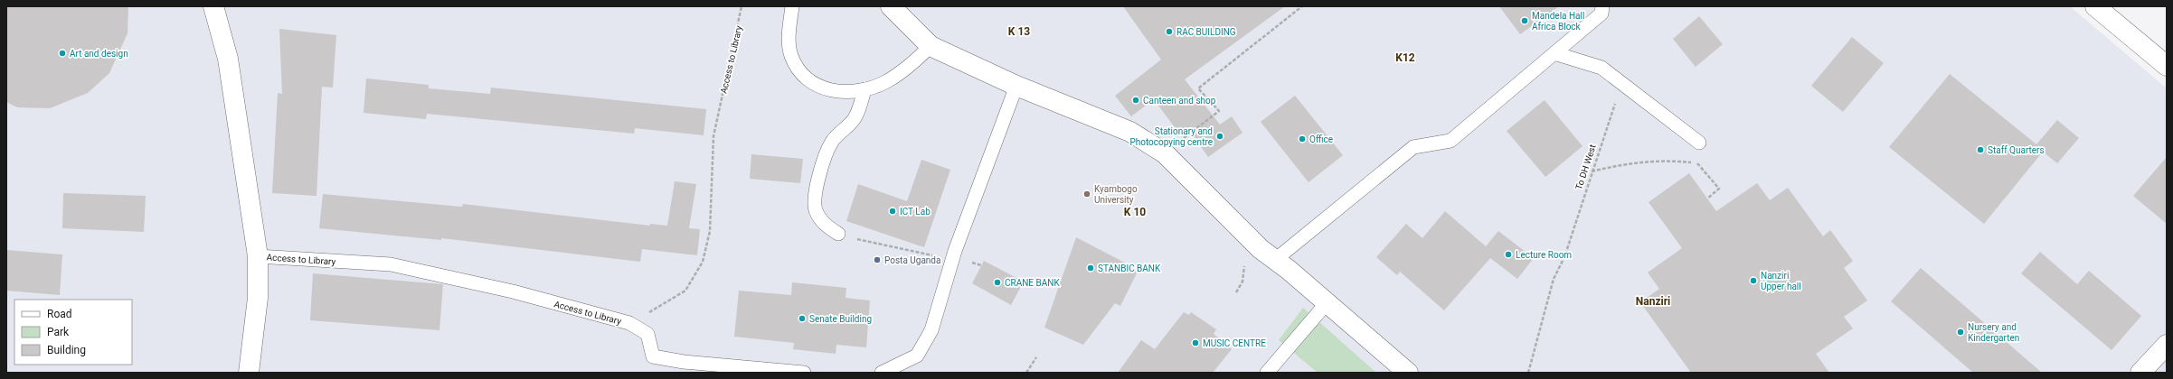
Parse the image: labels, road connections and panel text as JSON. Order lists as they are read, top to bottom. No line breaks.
{"streets":{"lane":["Access to Library"],"path":["To DH West"]},"districts":["K 13","K12","K 10","Nanziri"],"places":["Mandela Hall Africa Block","RAC BUILDING","Art and design","Canteen and shop","Stationary and Photocopying centre","Office","Staff Quarters","Kyambogo University","ICT Lab","Lecture Room","Posta Uganda","STANBIC BANK","Nanziri Upper hall","CRANE BANK","Senate Building","Nursery and Kindergarten","MUSIC CENTRE"],"legend":["Road","Park","Building"]}
